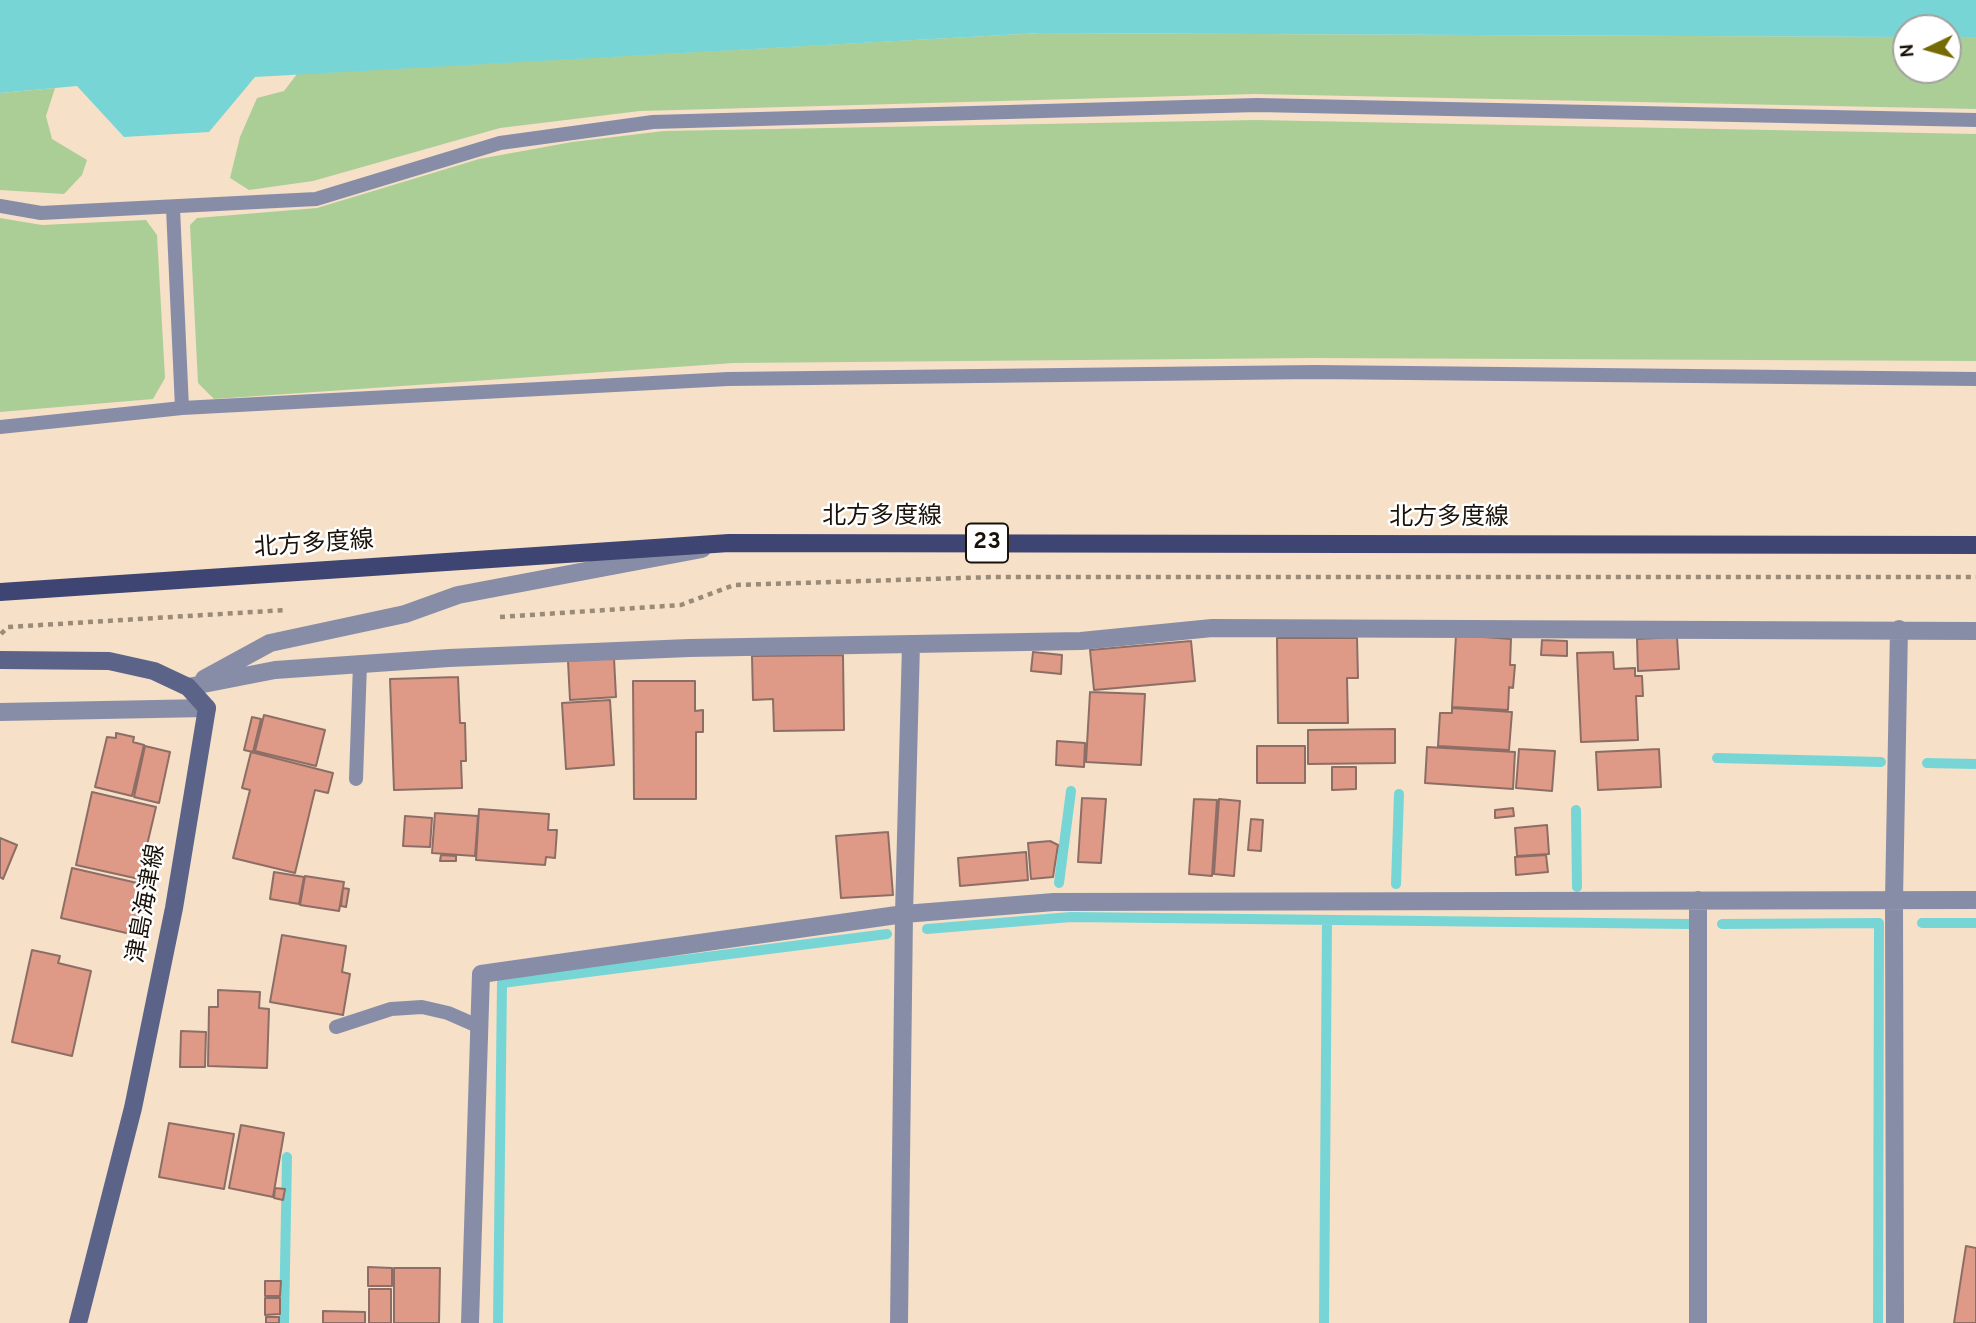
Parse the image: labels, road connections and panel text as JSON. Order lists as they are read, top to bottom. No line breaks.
{"streets":{"main road":["北方多度線","23","津島海津線"]},"north":"left"}
